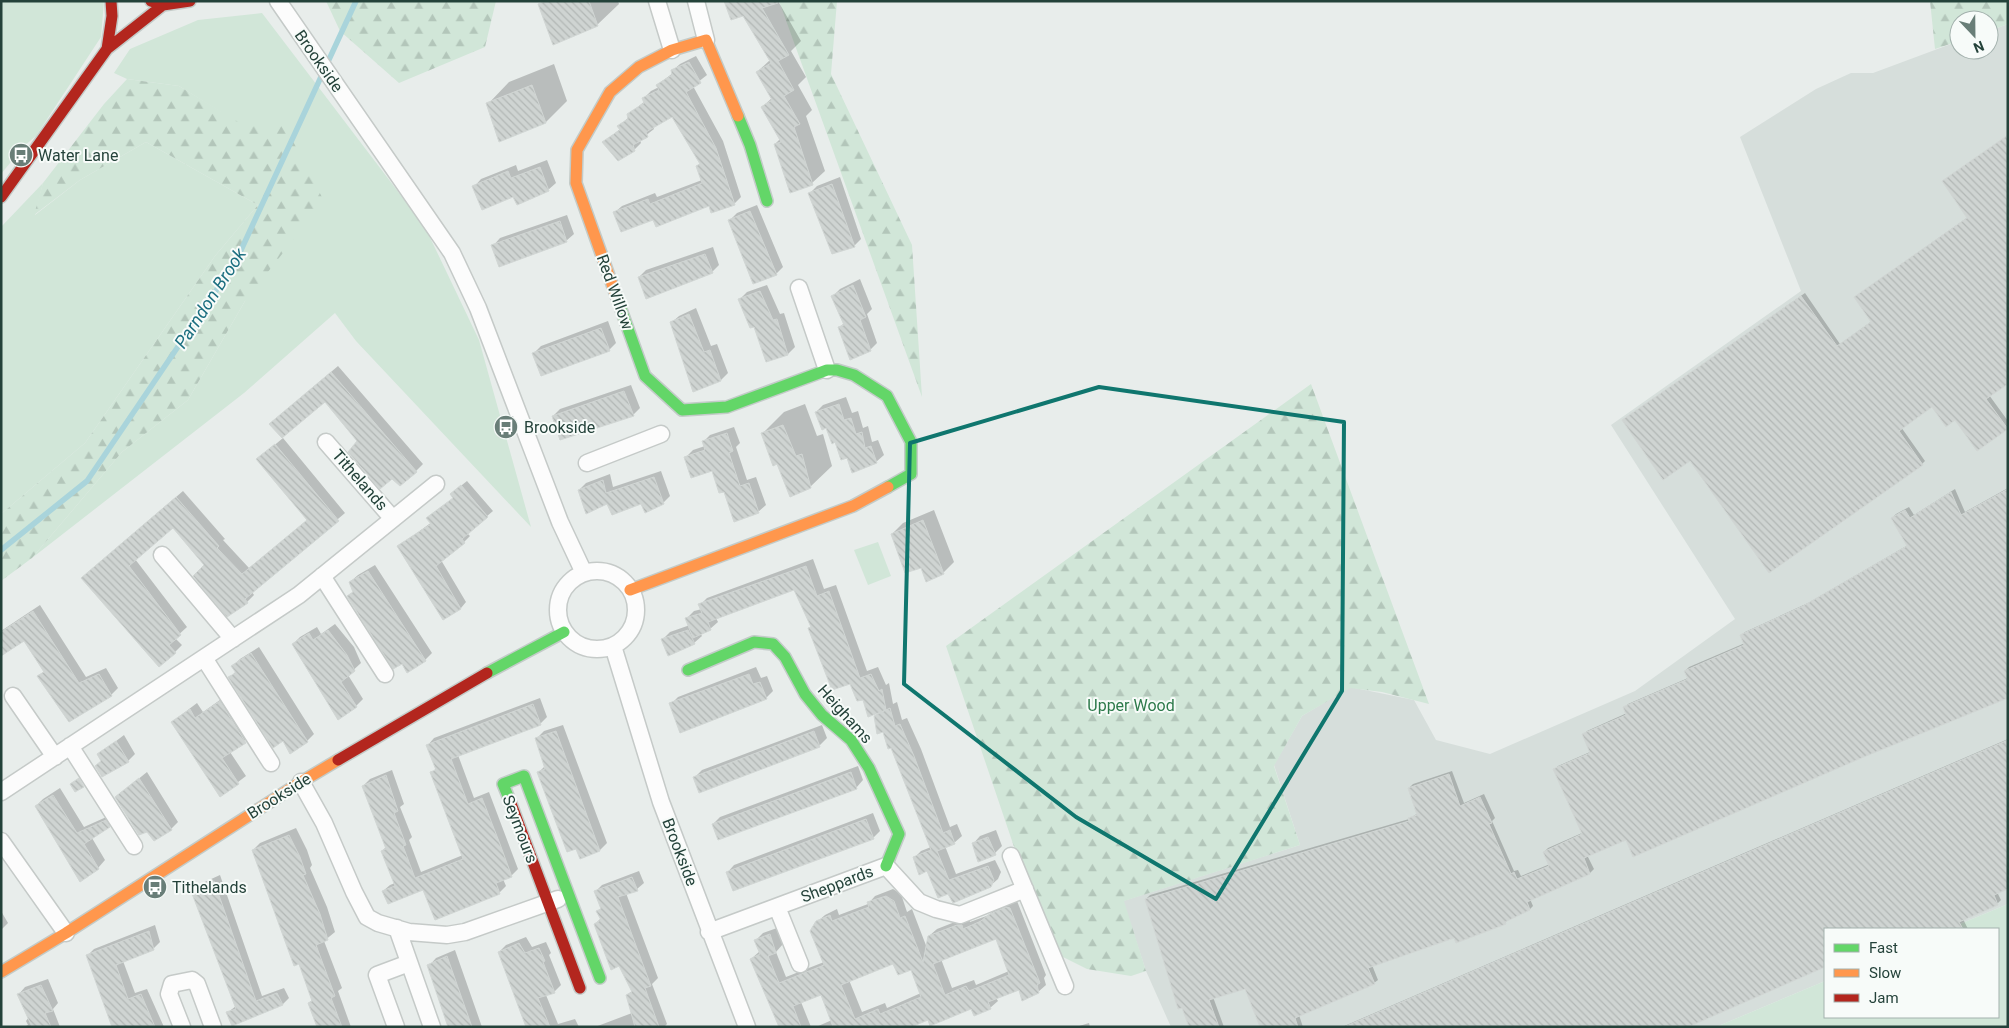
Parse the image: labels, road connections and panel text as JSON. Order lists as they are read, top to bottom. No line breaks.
{"streets":{"street":["Brookside","Red Willow","Tithelands","Heighams","Seymours","Sheppards"]},"crossings":[["Brookside","Red Willow"],["Brookside","Sheppards"],["Heighams","Sheppards"]],"water":["Parndon Brook"],"parks":["Upper Wood"],"places":{"bus stop":["Water Lane","Brookside","Tithelands"]},"legend":["Fast","Slow","Jam"],"north":"bottom"}
